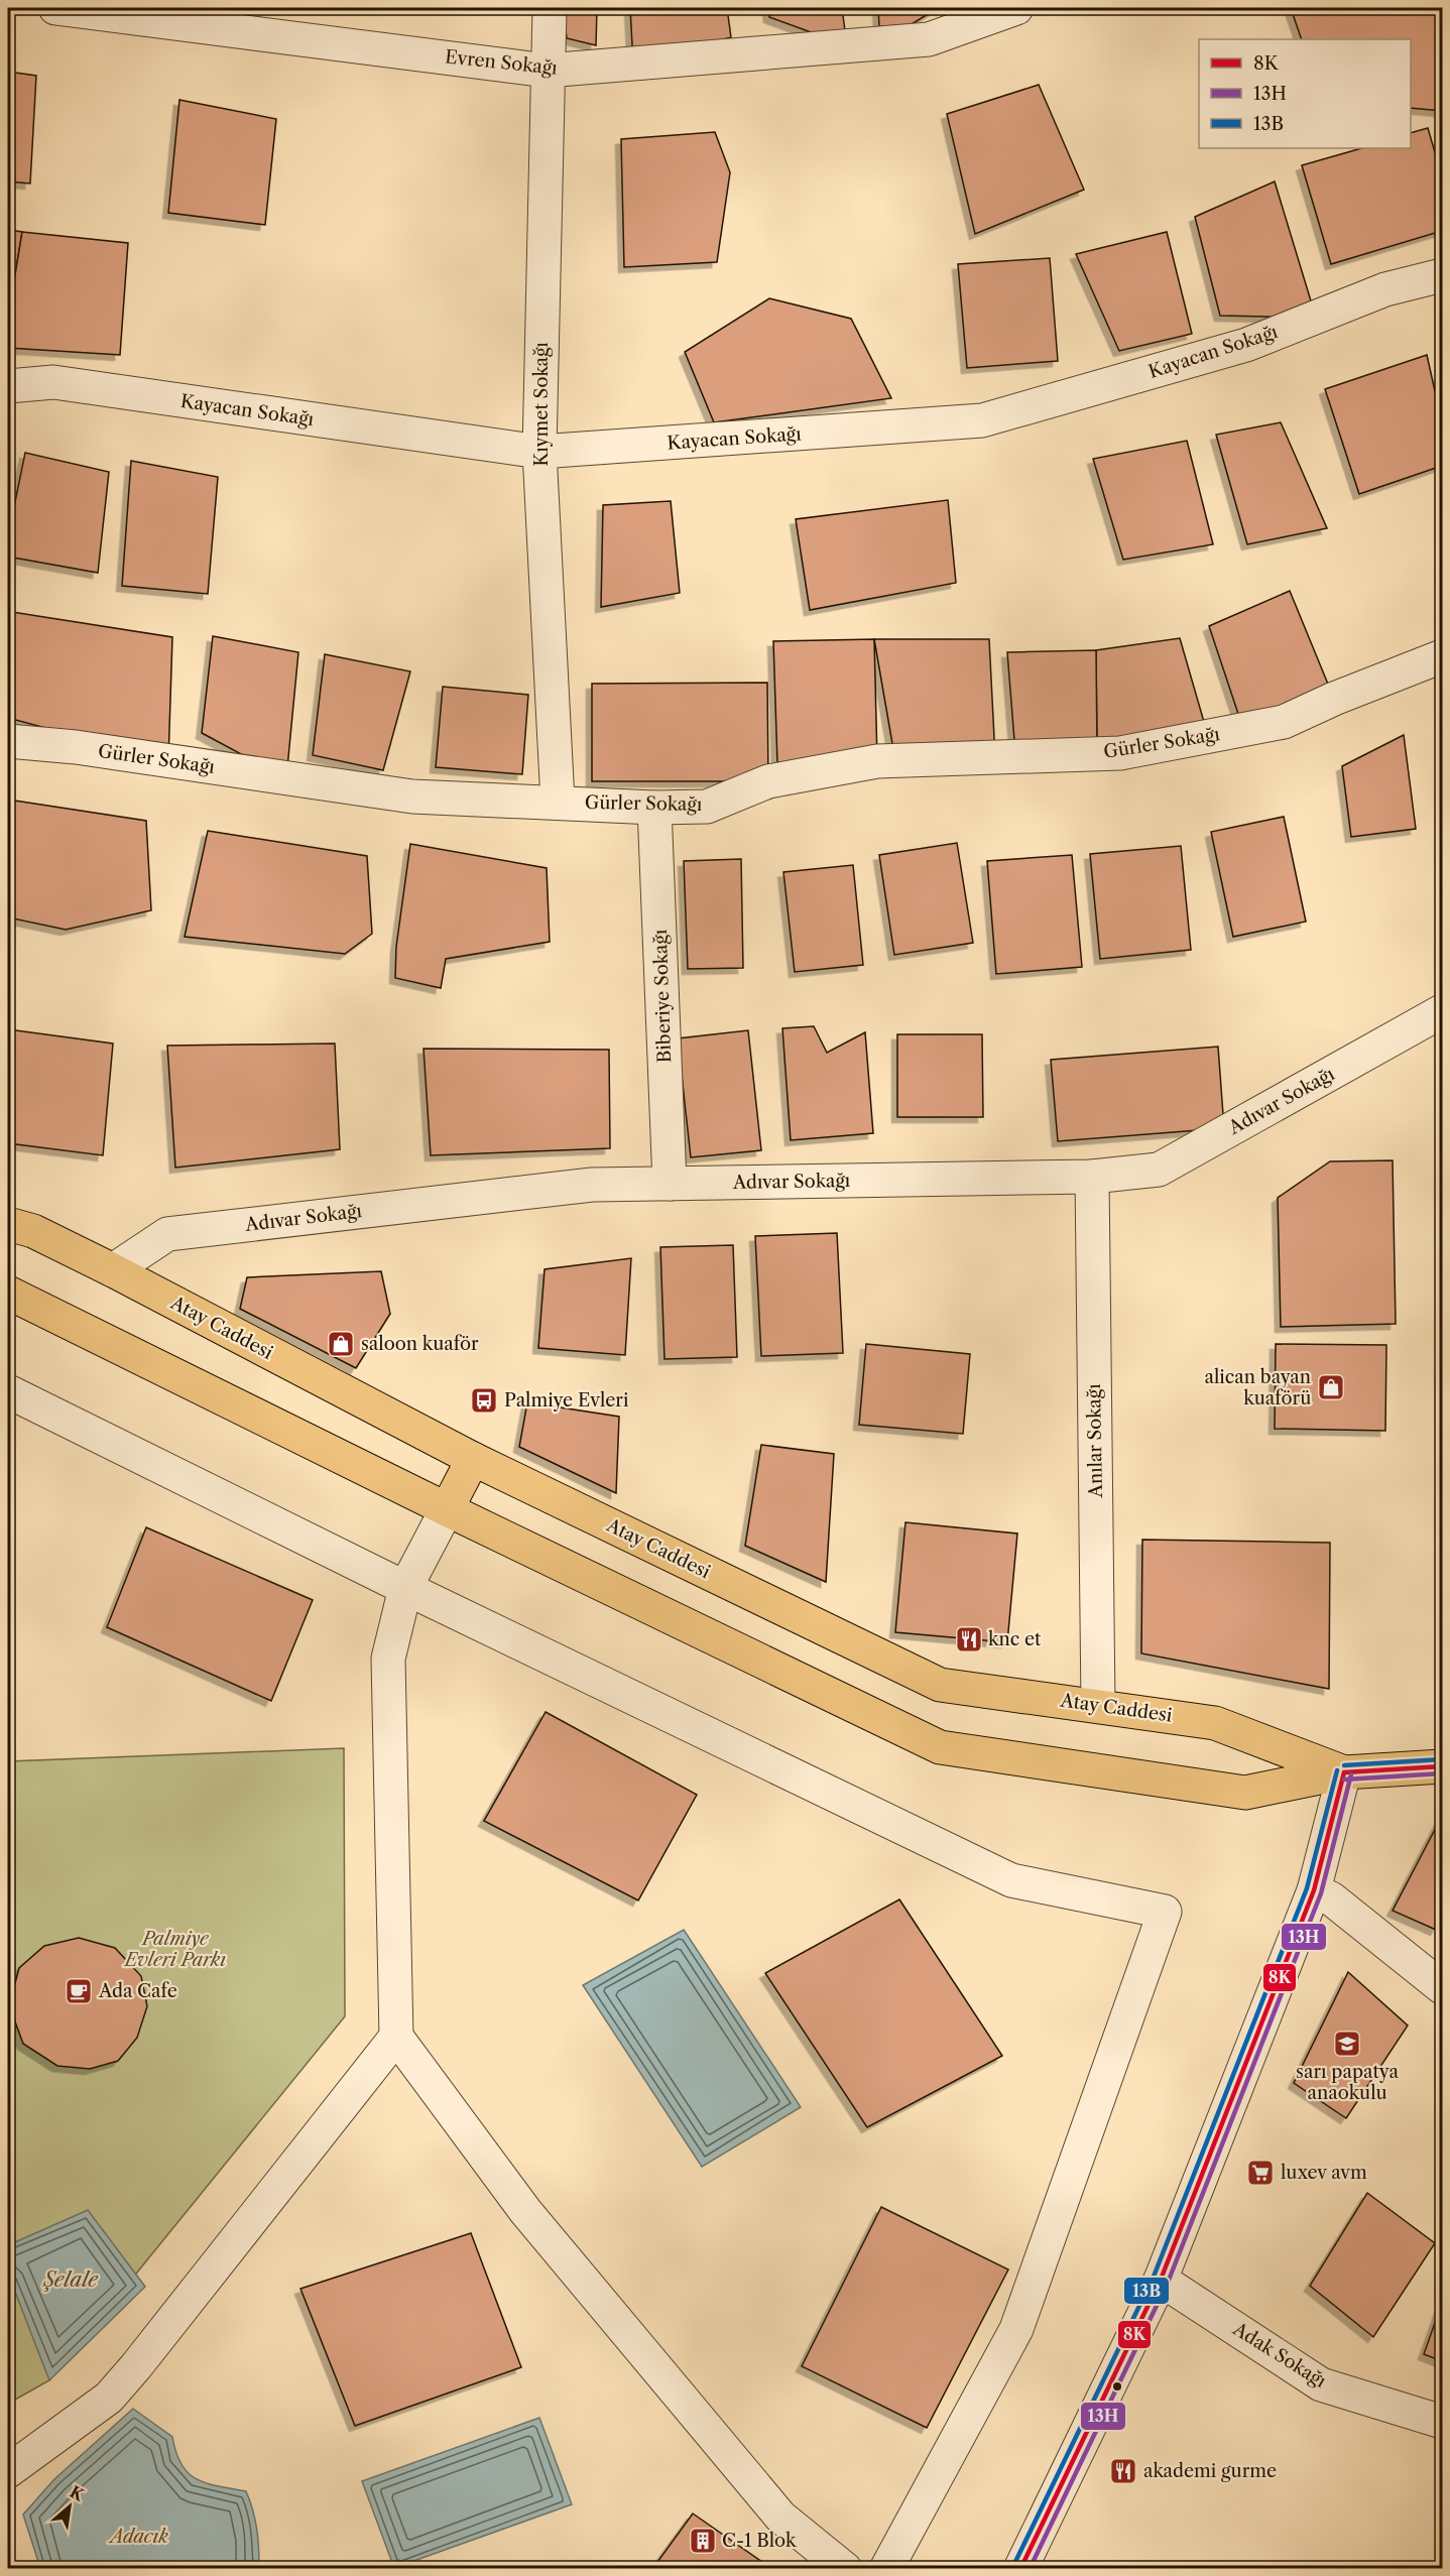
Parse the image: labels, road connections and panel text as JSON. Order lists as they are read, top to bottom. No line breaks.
{"streets":{"main road":["Atay Caddesi"],"street":["Evren Sokağı","Kayacan Sokağı","Kıymet Sokağı","Gürler Sokağı","Biberiye Sokağı","Adıvar Sokağı","Anılar Sokağı","Adak Sokağı"]},"crossings":[["Evren Sokağı","Kıymet Sokağı"],["Kayacan Sokağı","Kıymet Sokağı"],["Kıymet Sokağı","Gürler Sokağı"],["Gürler Sokağı","Biberiye Sokağı"],["Biberiye Sokağı","Adıvar Sokağı"],["Adıvar Sokağı","Atay Caddesi"],["Adıvar Sokağı","Anılar Sokağı"],["Atay Caddesi","Anılar Sokağı"]],"water":["Şelale"],"parks":["Palmiye Evleri Parkı","Adacık"],"places":{"shop":["saloon kuaför","alican bayan kuaförü"],"bus stop":["Palmiye Evleri"],"restaurant":["knc et","akademi gurme"],"cafe":["Ada Cafe"],"school or university":["sarı papatya anaokulu"],"supermarket":["luxev avm"],"building":["C-1 Blok"]},"lines":["transit line 13B","transit line 8K","transit line 13H"],"legend":["8K","13H","13B"],"north":"top right"}
